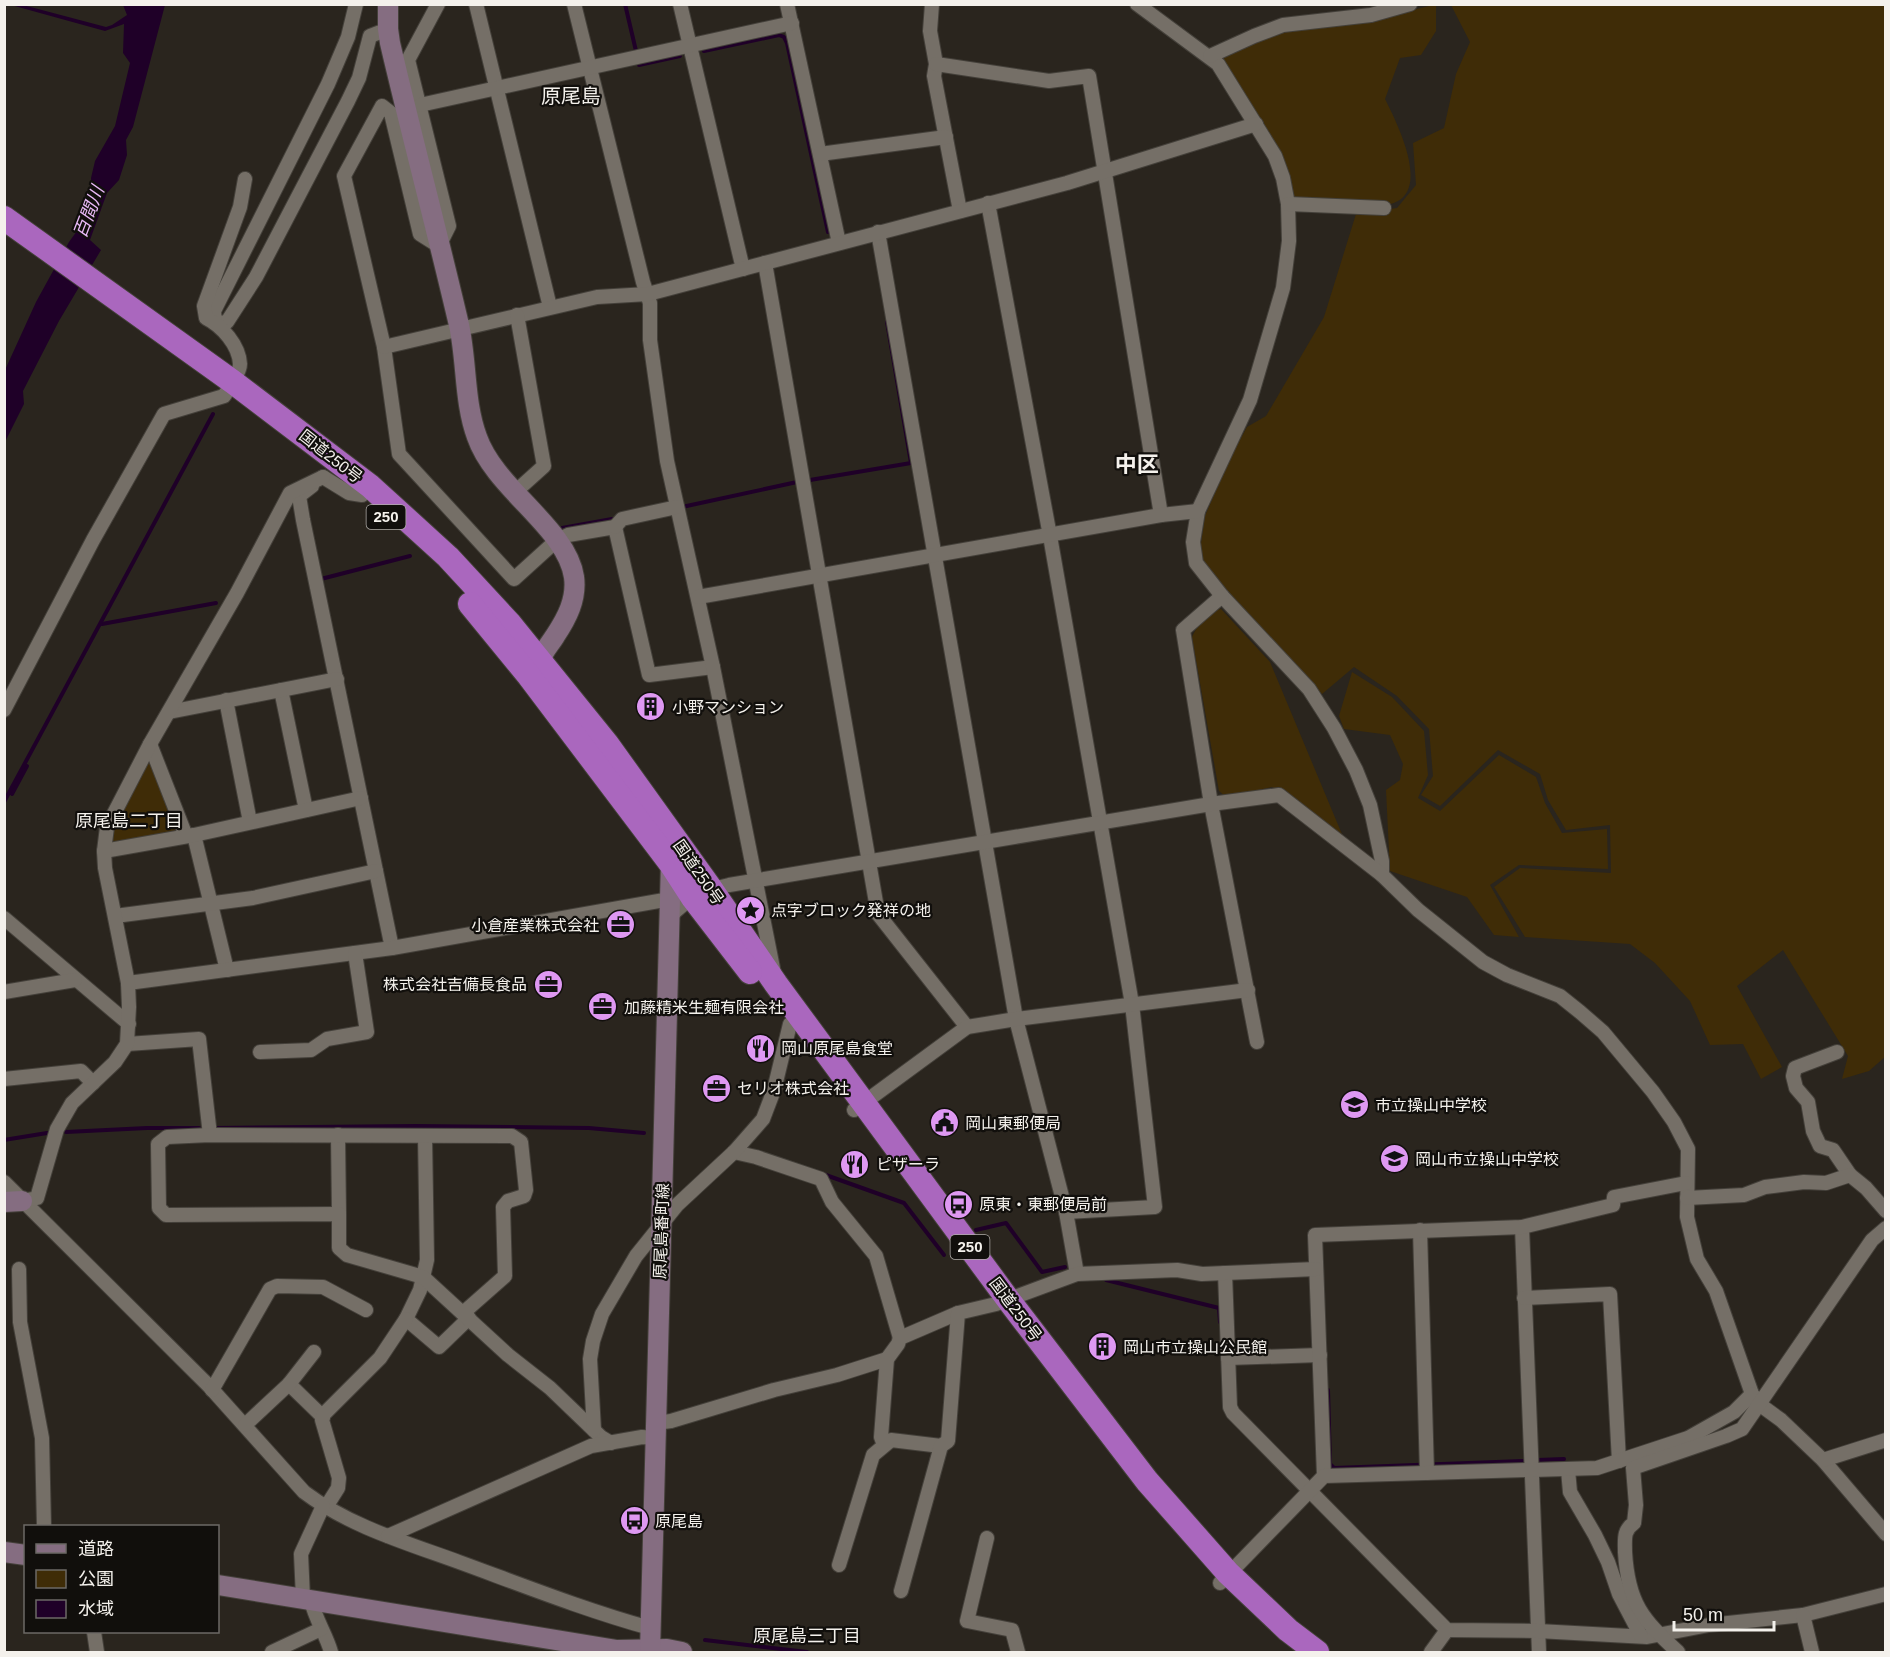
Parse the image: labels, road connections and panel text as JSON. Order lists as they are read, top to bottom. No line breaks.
{"streets":{"highway":["国道250号","250"],"street":["原尾島番町線"]},"crossings":[["国道250号","原尾島番町線"]],"districts":["原尾島","中区","原尾島二丁目","原尾島三丁目"],"water":["百間川"],"places":{"building":["小野マンション","岡山市立操山公民館"],"place":["点字ブロック発祥の地"],"office":["小倉産業株式会社","株式会社吉備長食品","加藤精米生麺有限会社","セリオ株式会社"],"restaurant":["岡山原尾島食堂","ピザーラ"],"school or university":["市立操山中学校","岡山市立操山中学校"],"public building":["岡山東郵便局"],"bus stop":["原東・東郵便局前","原尾島"]},"legend":["道路","公園","水域"],"scale_bar":"50 m"}
